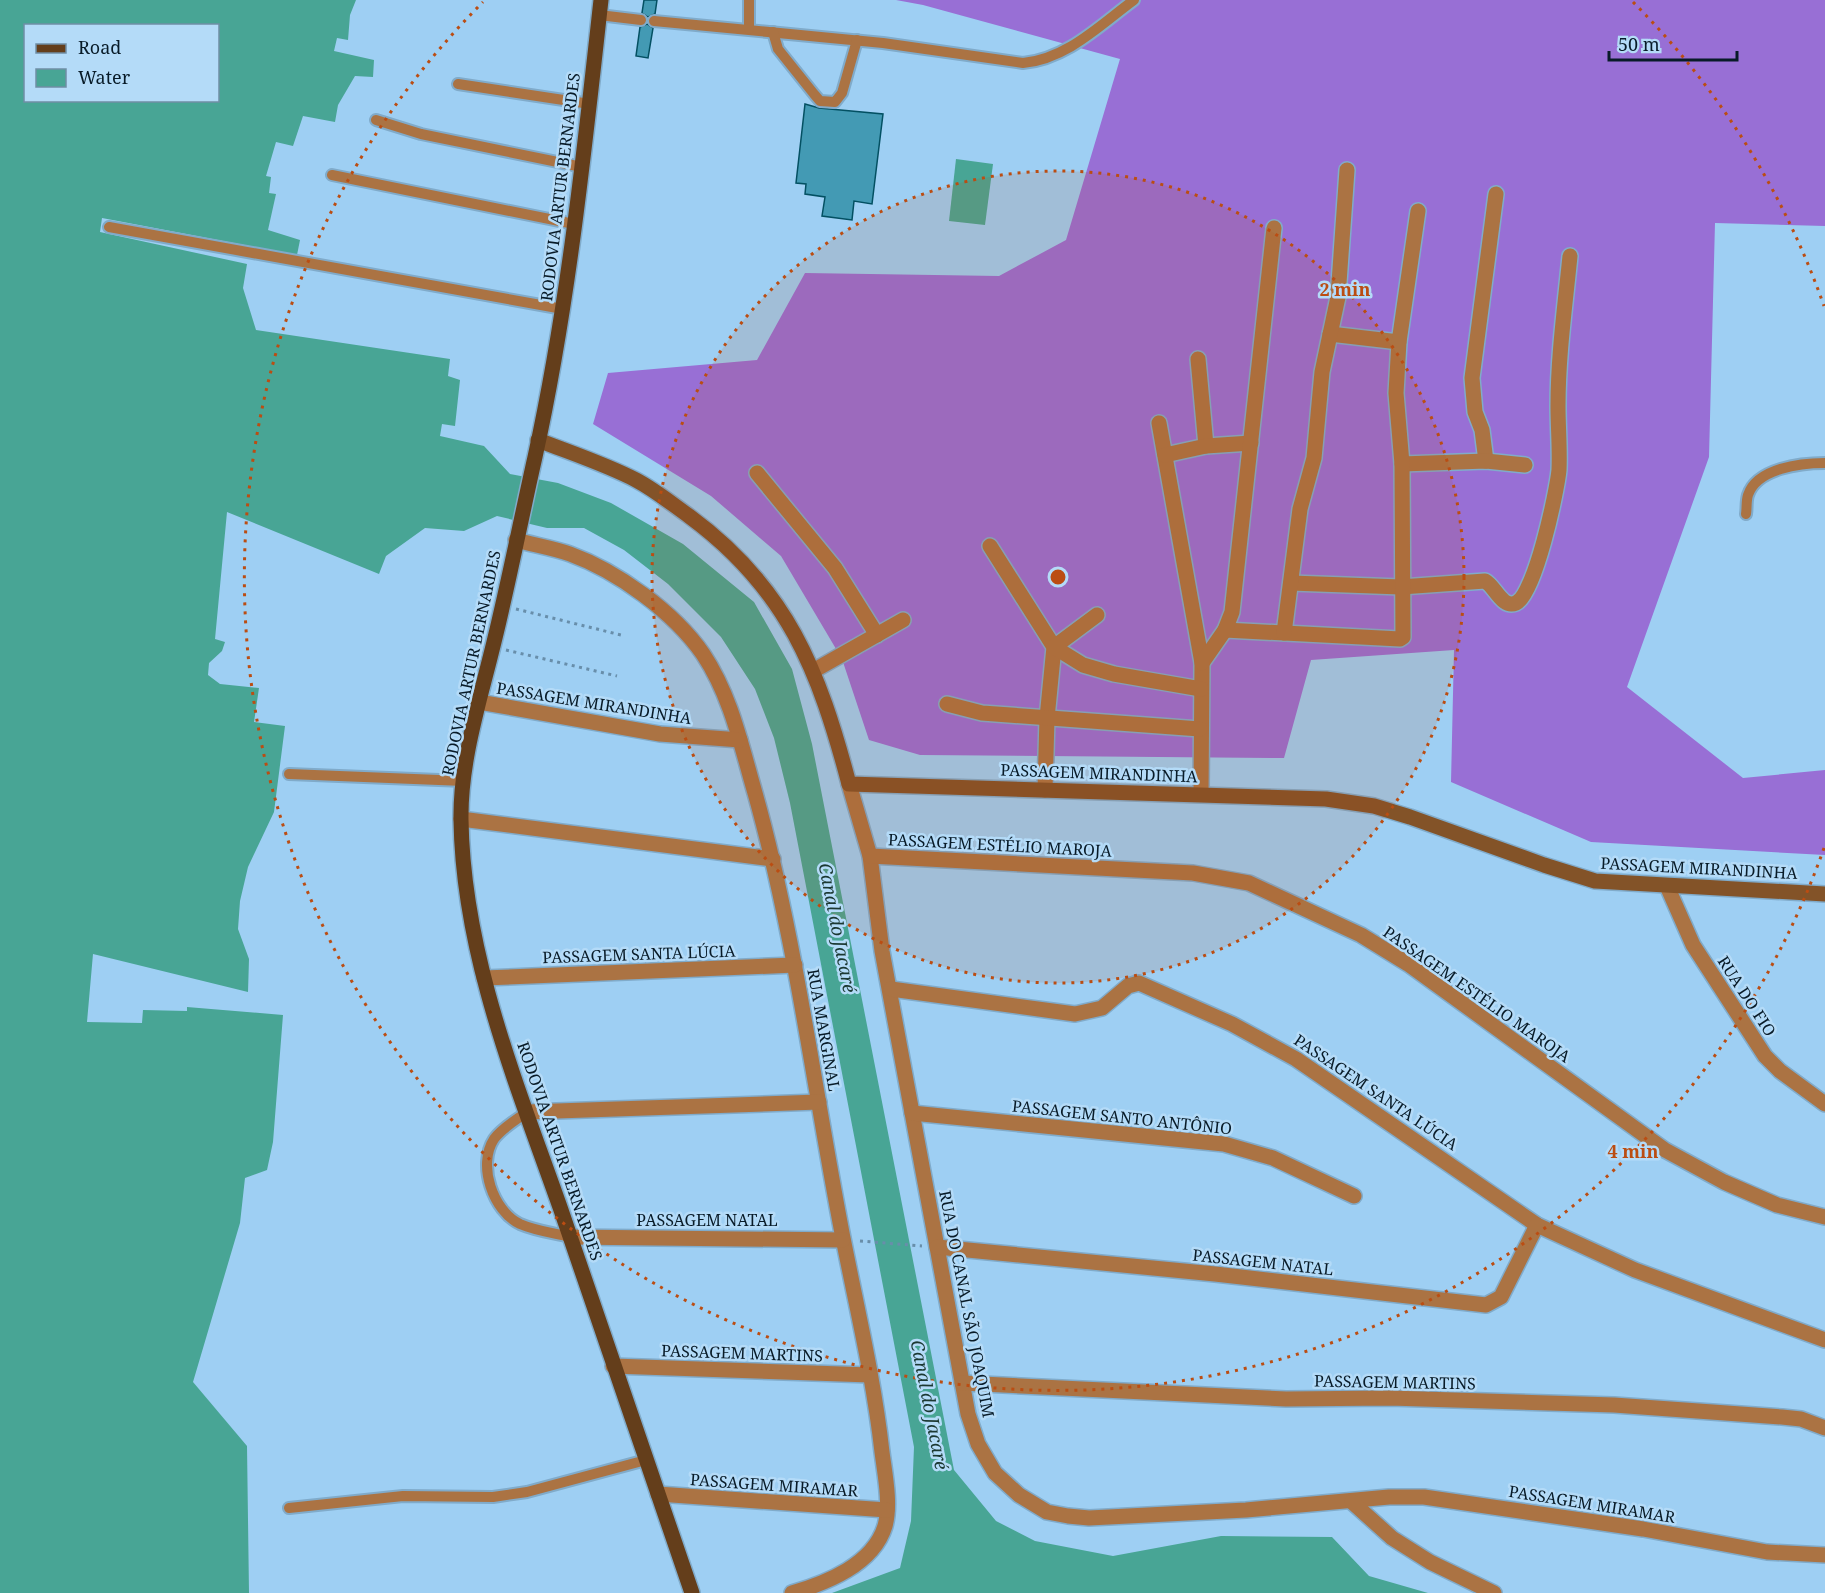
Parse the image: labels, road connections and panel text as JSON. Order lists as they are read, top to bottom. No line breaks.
{"streets":{"main road":["RODOVIA ARTUR BERNARDES"],"street":["PASSAGEM MIRANDINHA","PASSAGEM ESTÉLIO MAROJA","PASSAGEM SANTA LÚCIA","RUA DO FIO","RUA MARGINAL","PASSAGEM SANTO ANTÔNIO","PASSAGEM NATAL","RUA DO CANAL SÃO JOAQUIM","PASSAGEM MARTINS","PASSAGEM MIRAMAR"]},"crossings":[["RODOVIA ARTUR BERNARDES","PASSAGEM MIRANDINHA"],["RODOVIA ARTUR BERNARDES","PASSAGEM SANTA LÚCIA"],["RODOVIA ARTUR BERNARDES","RUA MARGINAL"],["RODOVIA ARTUR BERNARDES","PASSAGEM NATAL"],["RODOVIA ARTUR BERNARDES","PASSAGEM MARTINS"],["RODOVIA ARTUR BERNARDES","PASSAGEM MIRAMAR"],["PASSAGEM MIRANDINHA","RUA DO FIO"],["PASSAGEM MIRANDINHA","RUA MARGINAL"],["PASSAGEM MIRANDINHA","RUA DO CANAL SÃO JOAQUIM"],["PASSAGEM ESTÉLIO MAROJA","RUA DO CANAL SÃO JOAQUIM"],["PASSAGEM SANTA LÚCIA","RUA MARGINAL"],["PASSAGEM SANTA LÚCIA","PASSAGEM NATAL"],["PASSAGEM SANTA LÚCIA","RUA DO CANAL SÃO JOAQUIM"],["RUA MARGINAL","PASSAGEM NATAL"],["RUA MARGINAL","PASSAGEM MARTINS"],["RUA MARGINAL","PASSAGEM MIRAMAR"],["PASSAGEM SANTO ANTÔNIO","RUA DO CANAL SÃO JOAQUIM"],["PASSAGEM NATAL","RUA DO CANAL SÃO JOAQUIM"],["RUA DO CANAL SÃO JOAQUIM","PASSAGEM MARTINS"],["RUA DO CANAL SÃO JOAQUIM","PASSAGEM MIRAMAR"]],"water":["Canal do Jacaré"],"legend":["Road","Water"],"scale_bar":"50 m","rings":["2 min","4 min"]}
